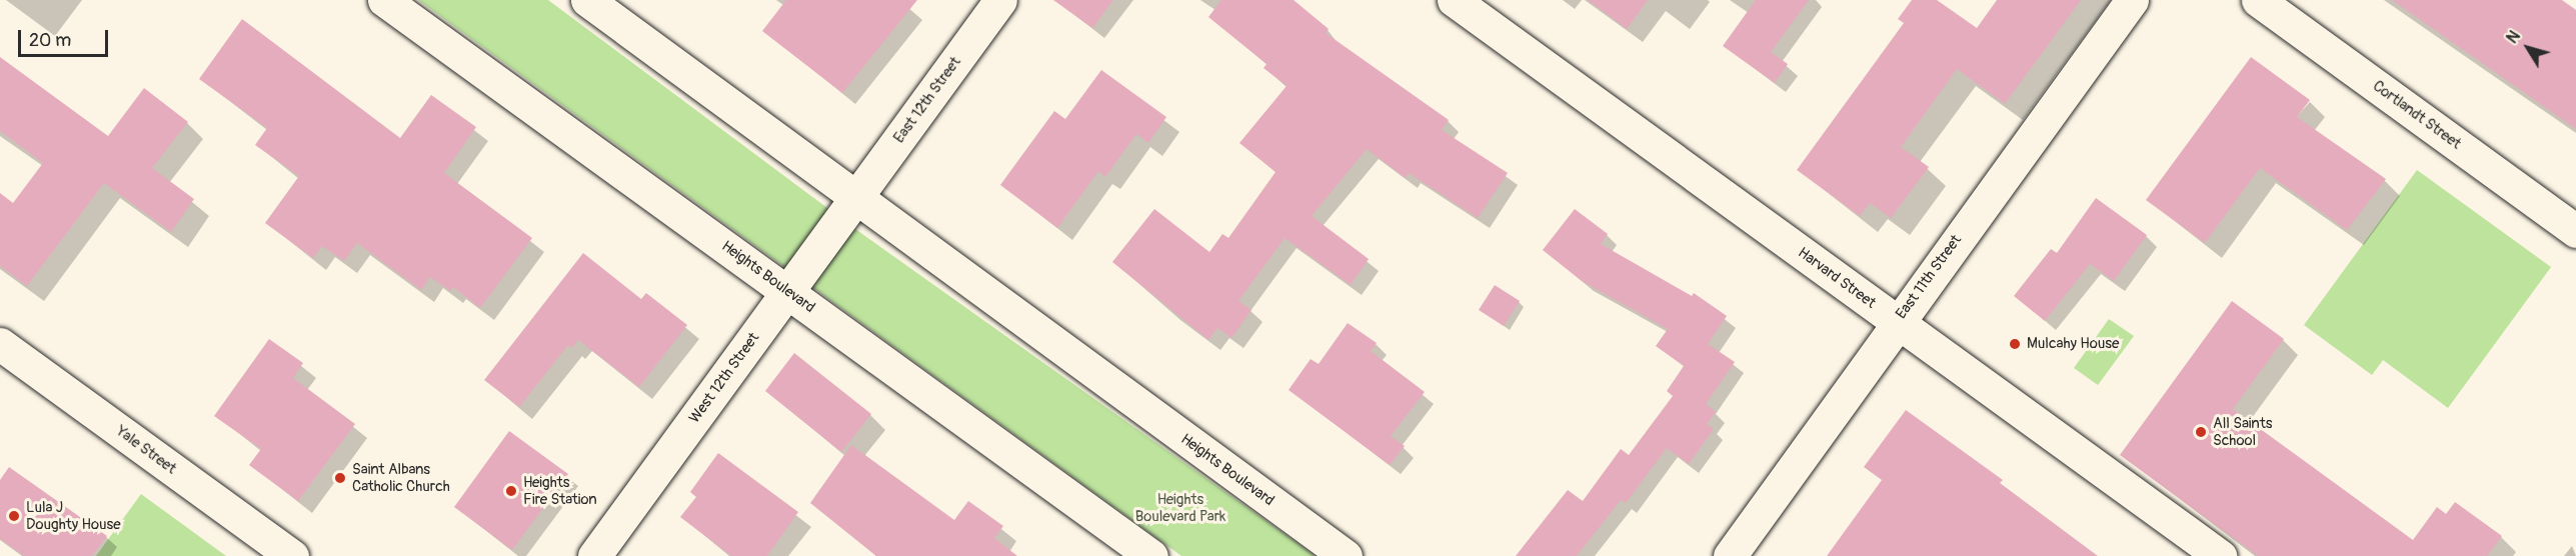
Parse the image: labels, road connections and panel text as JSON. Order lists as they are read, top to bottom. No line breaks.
{"streets":{"main road":["East 12th Street","Cortlandt Street","Heights Boulevard","East 11th Street","Harvard Street","West 12th Street","Yale Street"]},"crossings":[["East 12th Street","Heights Boulevard"],["East 12th Street","West 12th Street"],["Heights Boulevard","West 12th Street"],["East 11th Street","Harvard Street"]],"parks":["Heights Boulevard Park"],"places":["Mulcahy House","All Saints School","Saint Albans Catholic Church","Heights Fire Station","Lula J Doughty House"],"scale_bar":"20 m","north":"top left"}
